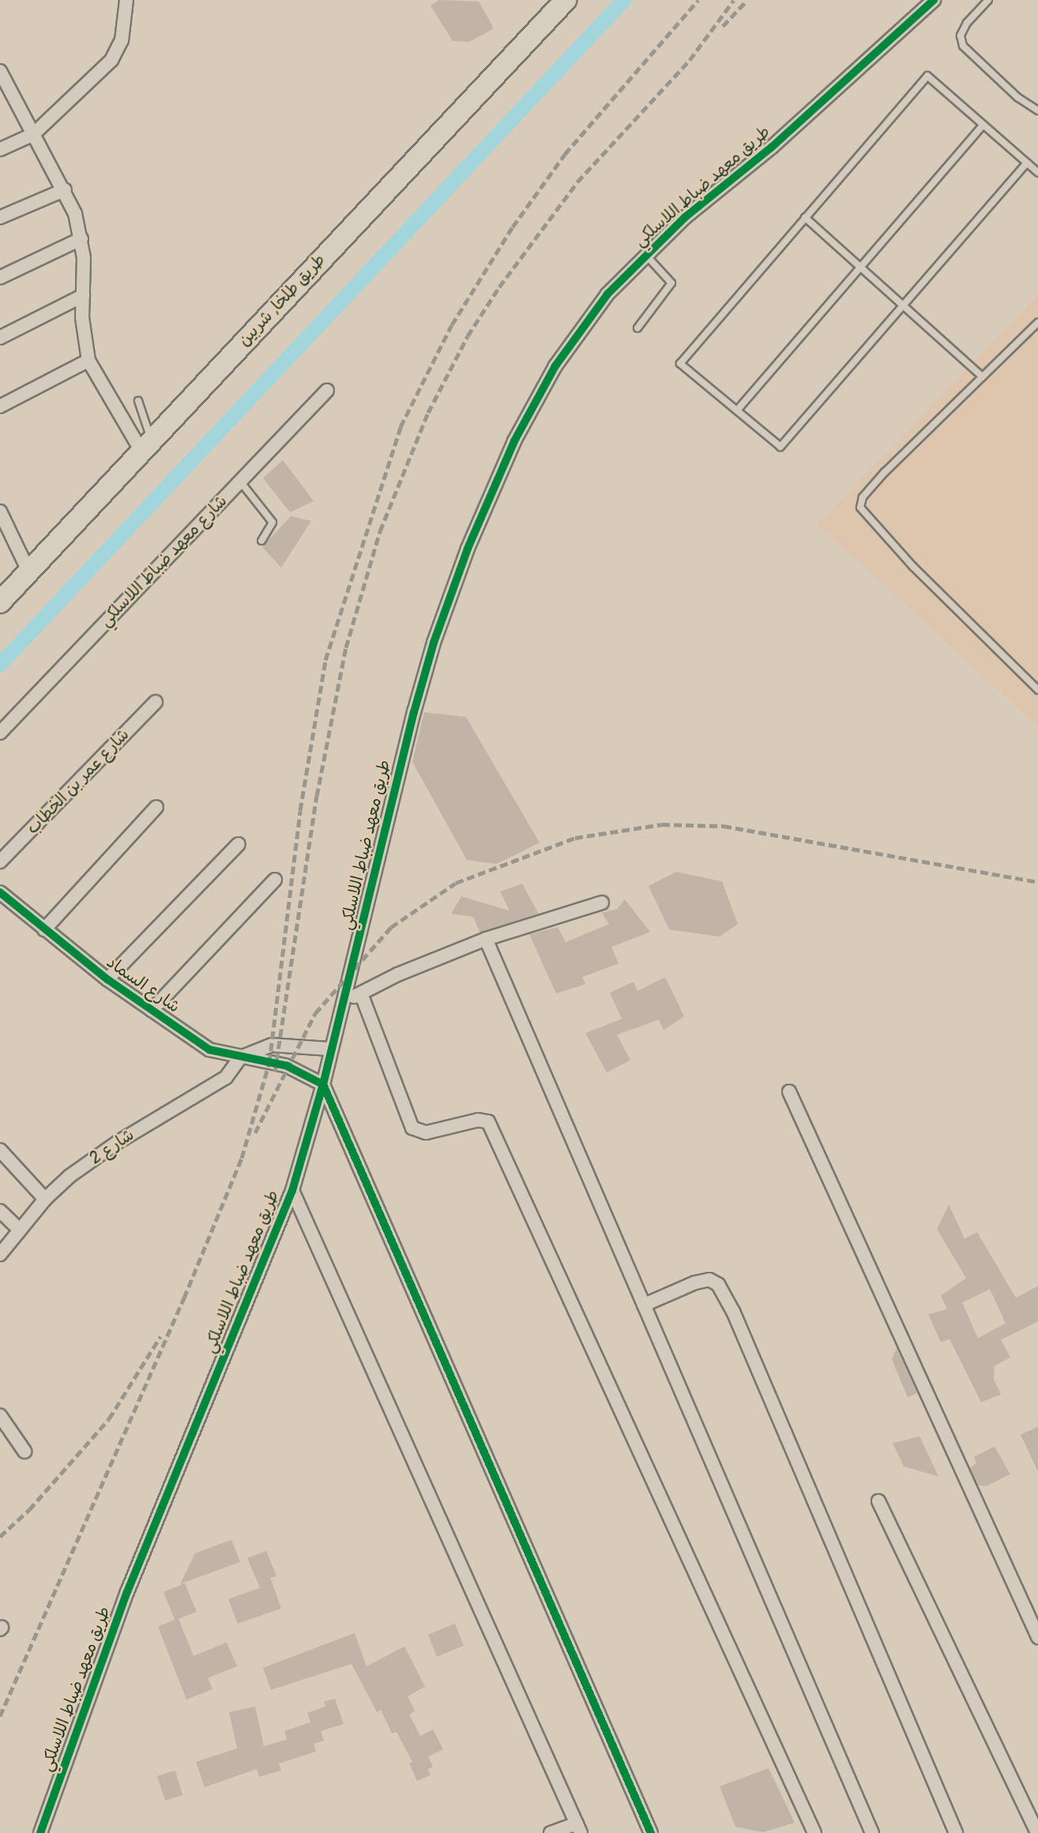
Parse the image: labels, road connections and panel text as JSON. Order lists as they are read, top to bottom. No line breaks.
{"streets":{"main road":["طريق طلخا, شربين"],"street":["طريق معهد ضباط اللاسلكي","شارع معهد ضباط اللاسلكي","شارع عمر بن الخطاب","شارع السماد","شارع 2"]},"crossings":[["طريق معهد ضباط اللاسلكي","شارع السماد"],["شارع السماد","شارع 2"]]}
